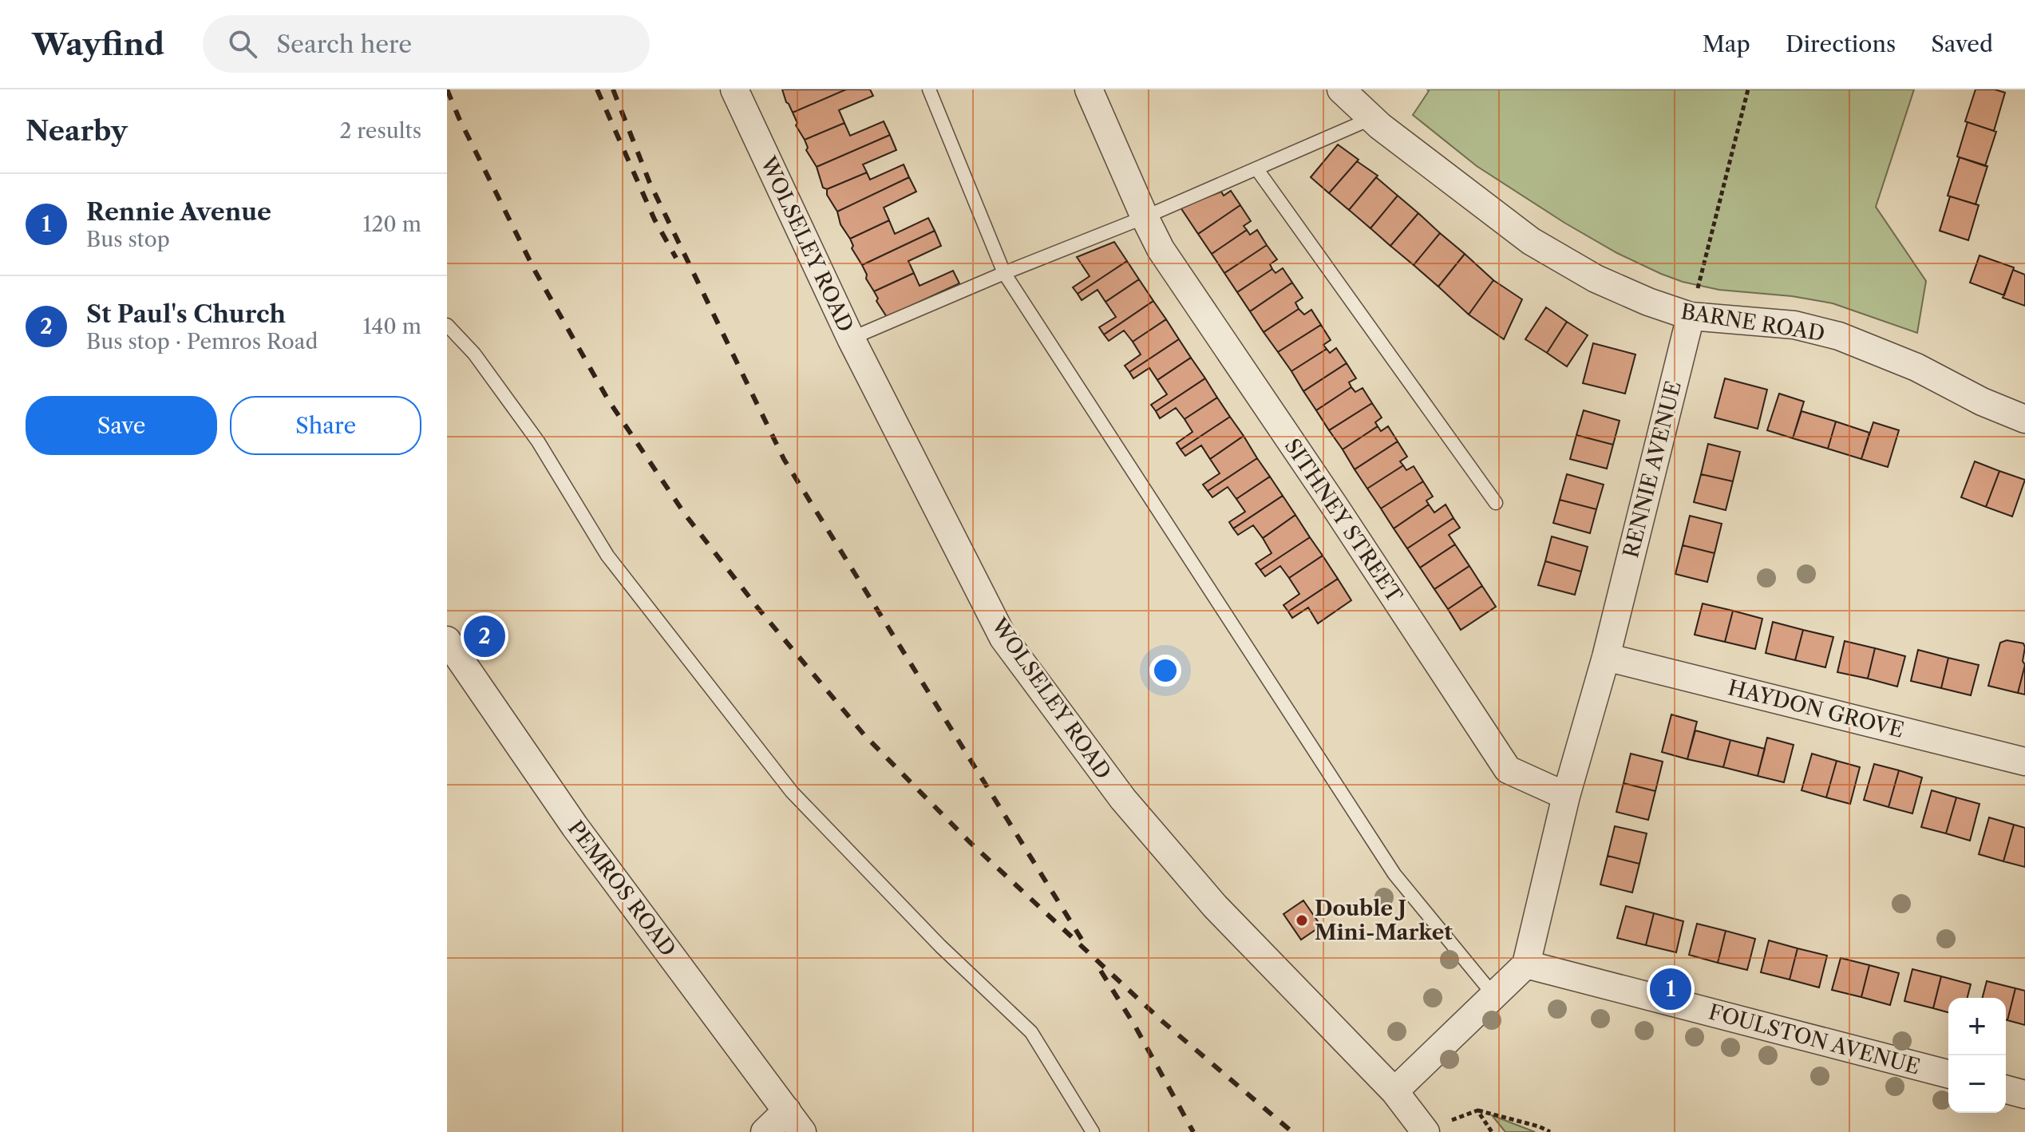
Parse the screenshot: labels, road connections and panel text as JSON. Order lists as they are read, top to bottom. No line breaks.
{"streets":{"street":["WOLSELEY ROAD","BARNE ROAD","RENNIE AVENUE","SITHNEY STREET","HAYDON GROVE","PEMROS ROAD","FOULSTON AVENUE"]},"crossings":[["BARNE ROAD","RENNIE AVENUE"],["RENNIE AVENUE","SITHNEY STREET"],["RENNIE AVENUE","HAYDON GROVE"],["RENNIE AVENUE","FOULSTON AVENUE"]],"places":["Double J Mini-Market"],"page":{"header":"Wayfind","search":"Search here","nav":["Map","Directions","Saved"],"heading":["Nearby","2 results"],"list":[{"mark":"1","name":"Rennie Avenue","note":"Bus stop","value":"120 m"},{"mark":"2","name":"St Paul's Church","note":"Bus stop · Pemros Road","value":"140 m"}],"buttons":["Save","Share"],"pins":["2","1"],"map_buttons":["+","−"]}}
